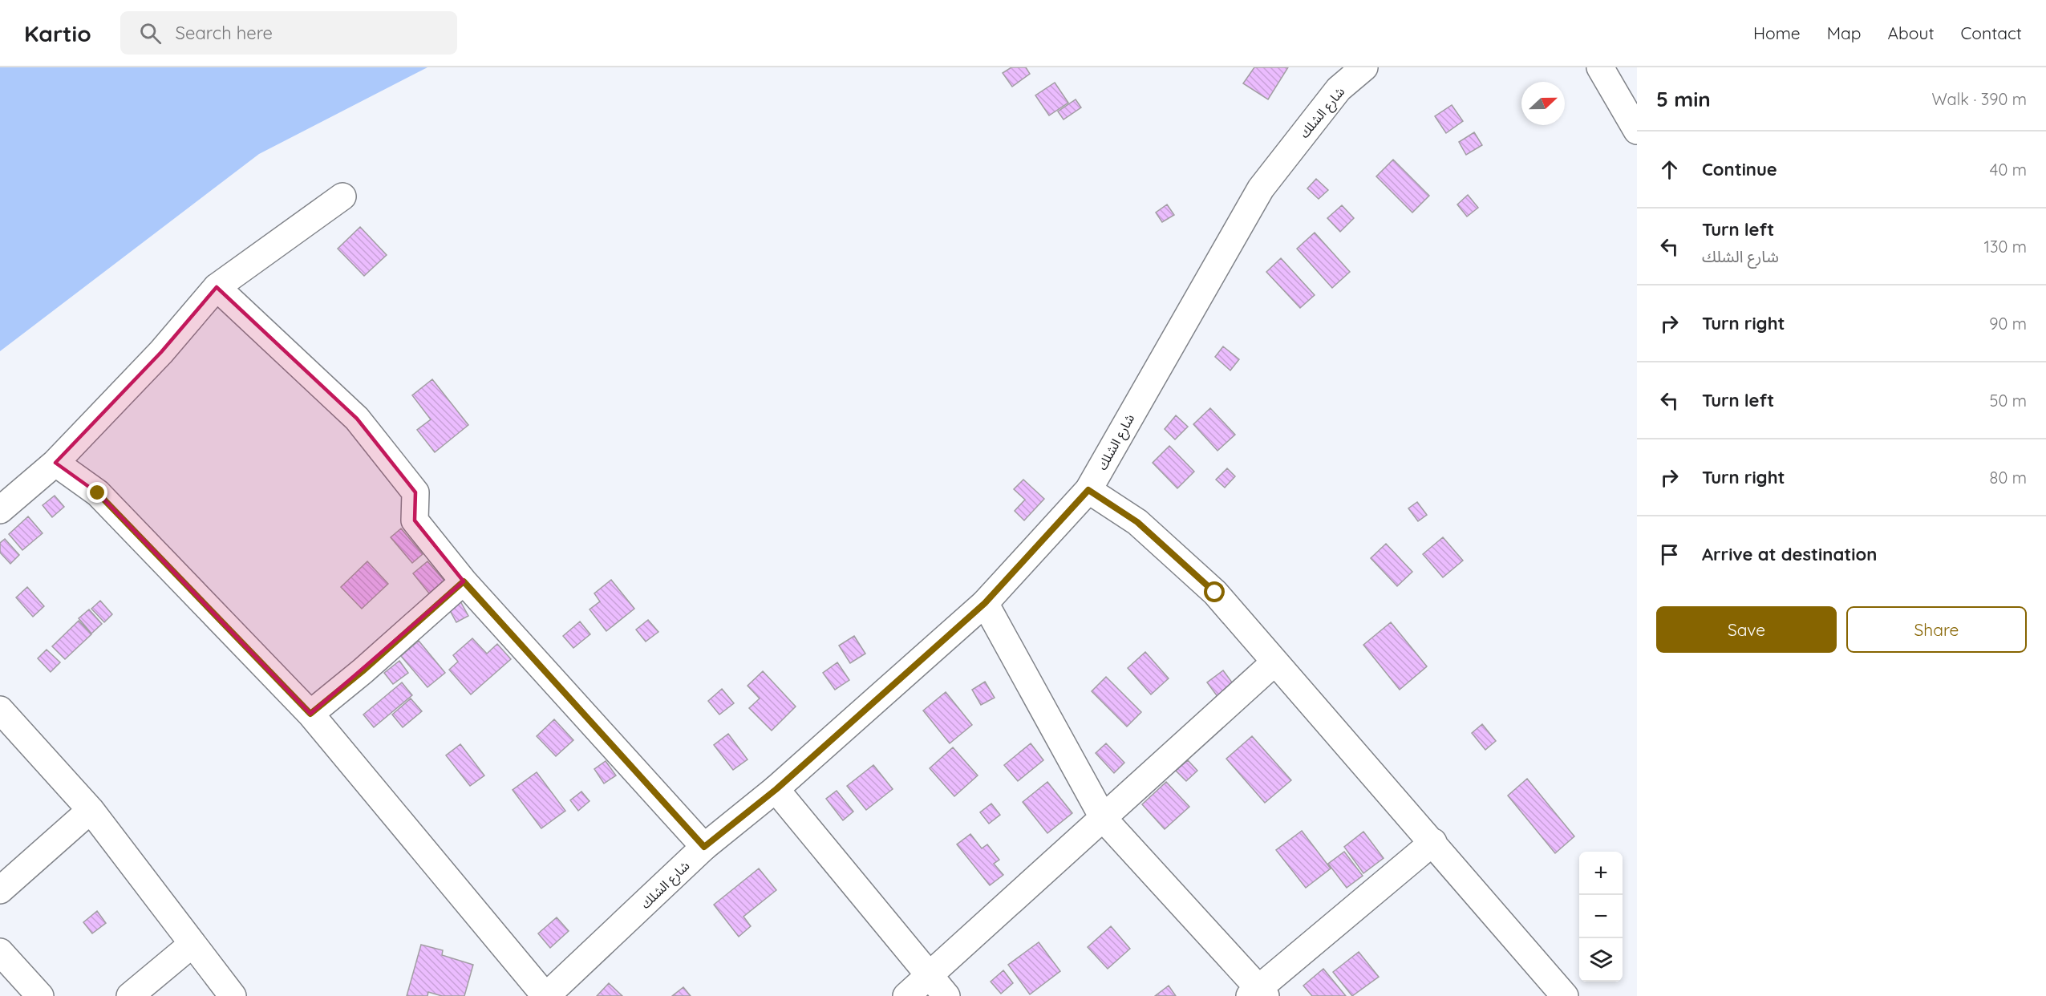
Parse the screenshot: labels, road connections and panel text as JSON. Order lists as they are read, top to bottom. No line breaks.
{"streets":{"street":["شارع الشلك"]},"north":"right","page":{"header":"Kartio","search":"Search here","nav":["Home","Map","About","Contact"],"heading":["5 min","Walk · 390 m"],"list":[["Continue","40 m"],["Turn left","شارع الشلك","130 m"],["Turn right","90 m"],["Turn left","50 m"],["Turn right","80 m"],"Arrive at destination"],"buttons":["Save","Share"],"map_buttons":["+","−"]}}
